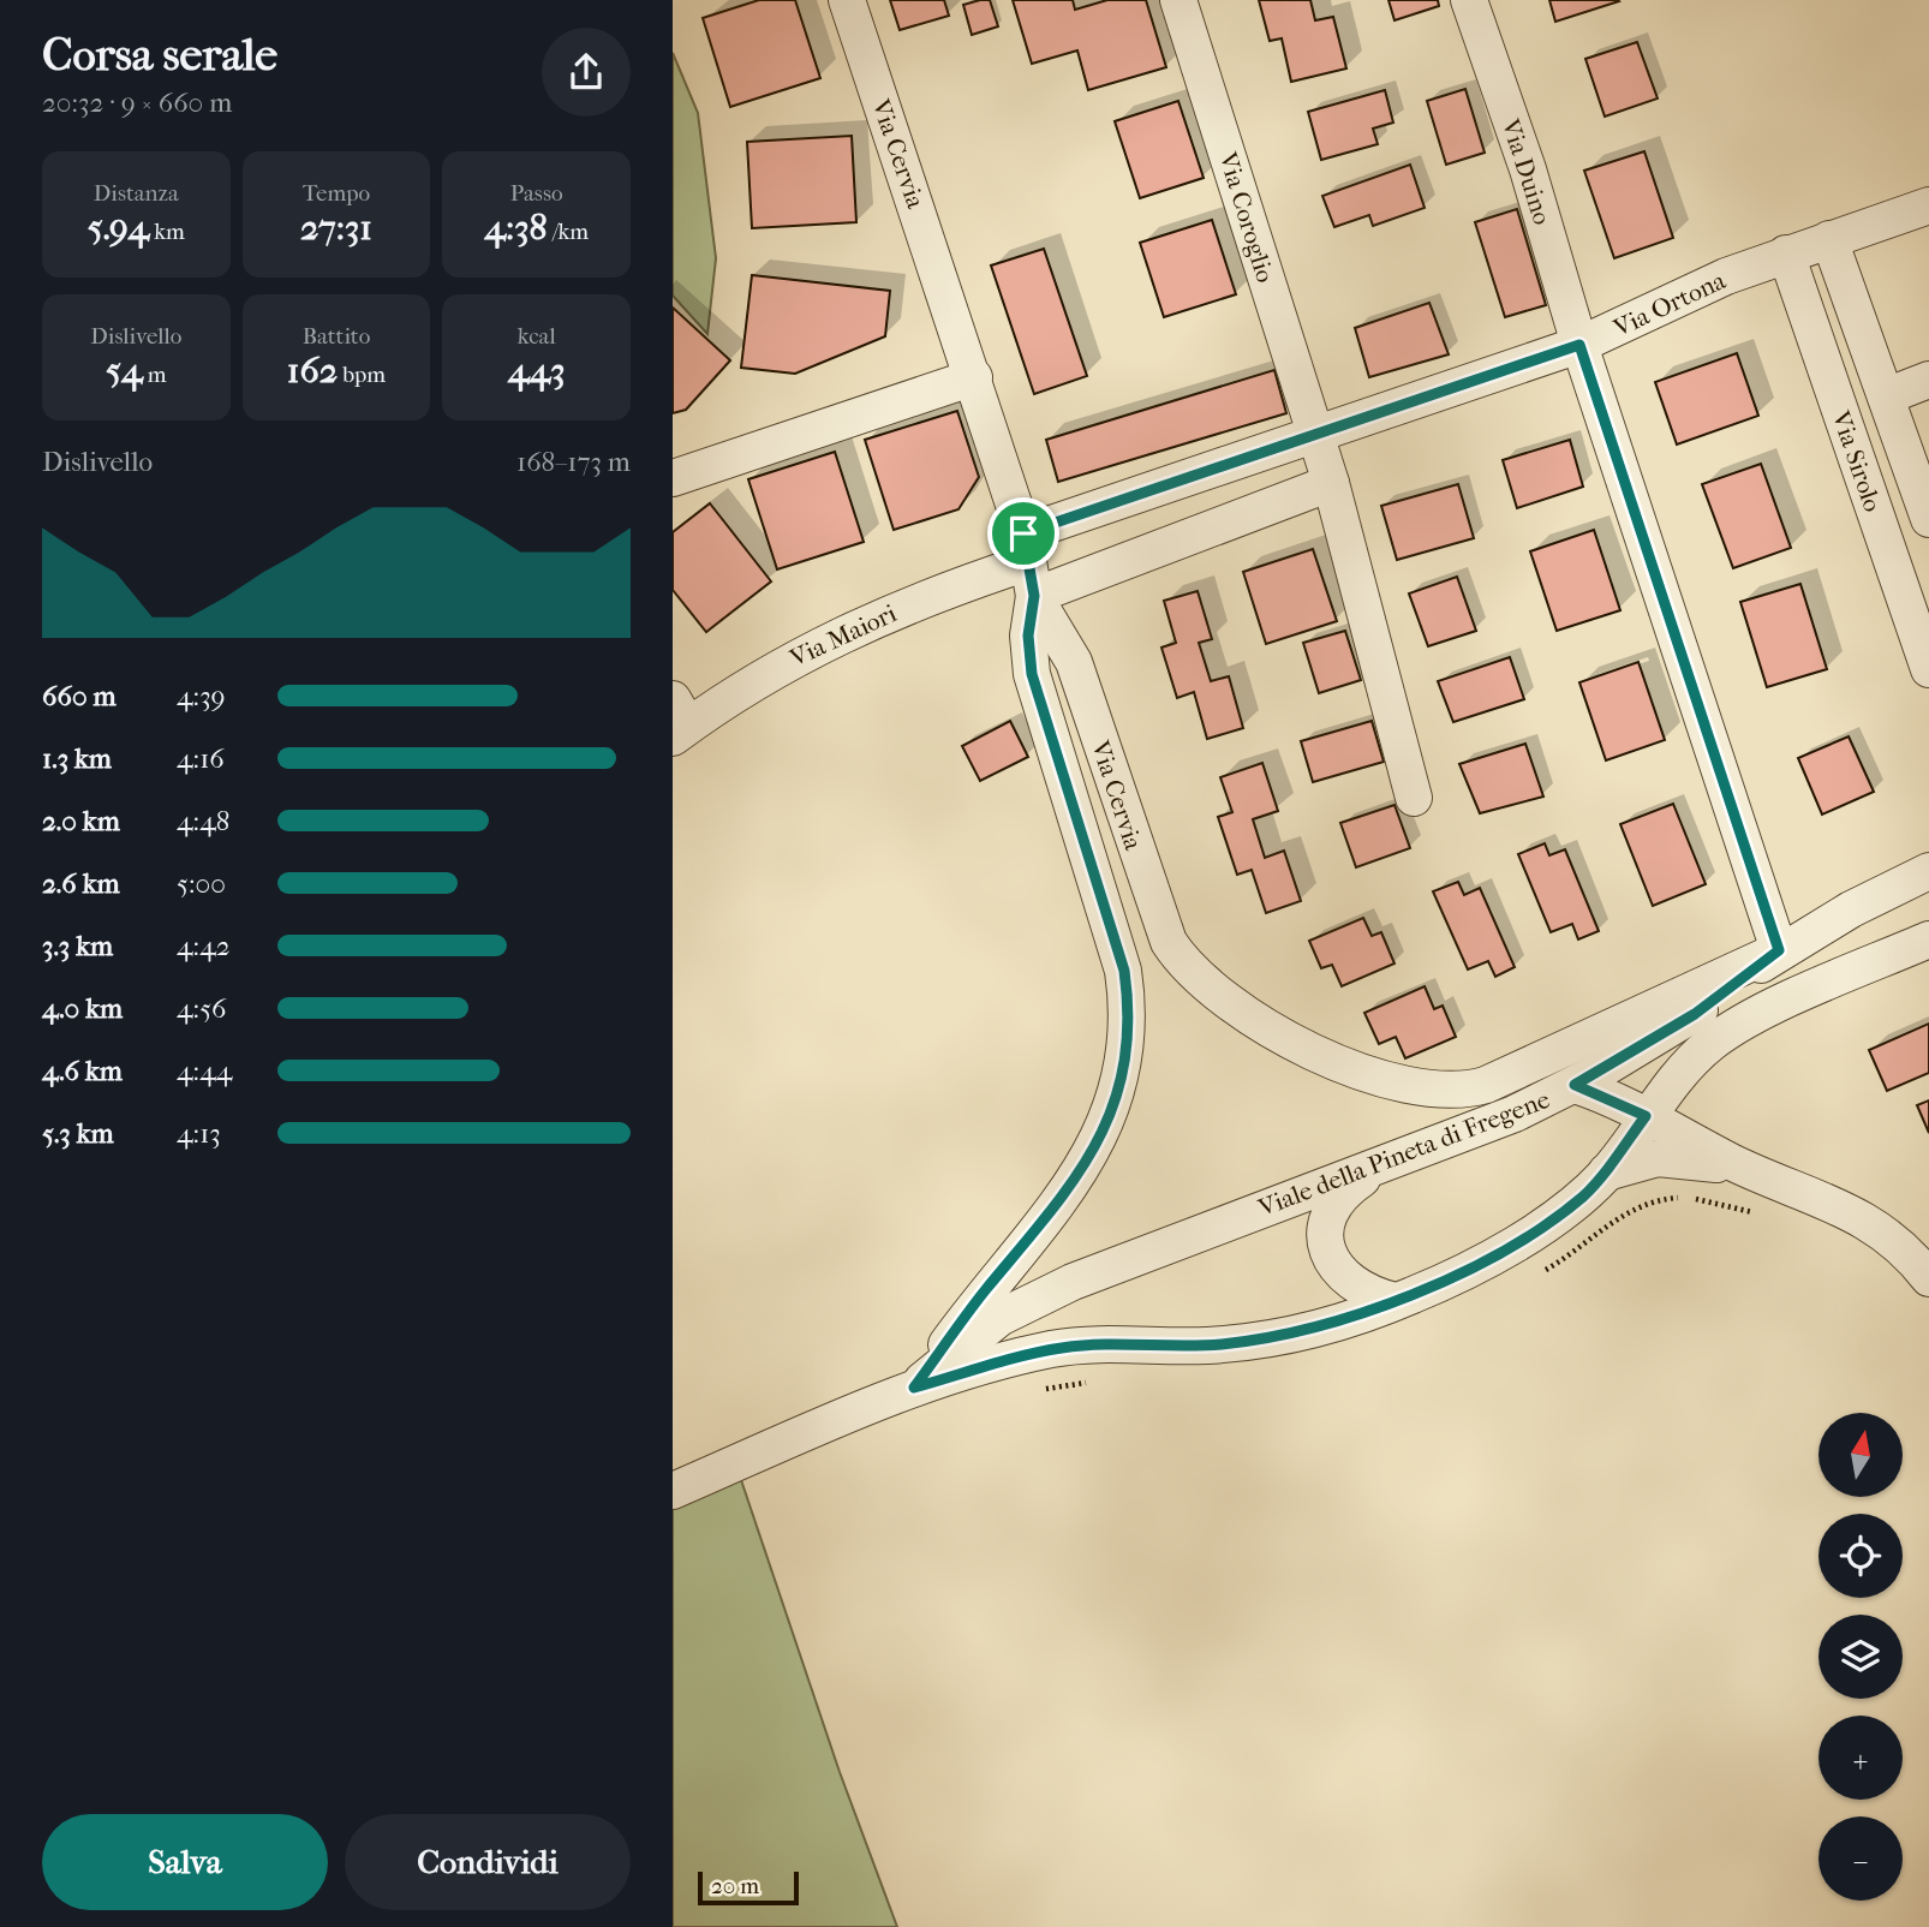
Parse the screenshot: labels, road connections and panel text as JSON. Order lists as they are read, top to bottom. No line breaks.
{"streets":{"street":["Via Cervia","Via Duino","Via Coroglio","Via Ortona","Via Sirolo","Via Maiori","Viale della Pineta di Fregene"]},"crossings":[["Via Cervia","Via Duino"],["Via Cervia","Via Ortona"],["Via Cervia","Via Maiori"],["Via Cervia","Viale della Pineta di Fregene"],["Via Duino","Via Ortona"],["Via Duino","Viale della Pineta di Fregene"],["Via Coroglio","Via Ortona"],["Via Ortona","Via Sirolo"],["Via Ortona","Via Maiori"]],"scale_bar":"20 m","north":"top","page":{"heading":["Corsa serale","20:32 · 9 × 660 m"],"stats":[["Distanza","5.94 km"],["Tempo","27:31"],["Passo","4:38 /km"],["Dislivello","54 m"],["Battito","162 bpm"],["kcal","443"]],"chart":["Dislivello","168–173 m"],"list":[{"name":"660 m","note":"4:39"},{"name":"1.3 km","note":"4:16"},{"name":"2.0 km","note":"4:48"},{"name":"2.6 km","note":"5:00"},{"name":"3.3 km","note":"4:42"},{"name":"4.0 km","note":"4:56"},{"name":"4.6 km","note":"4:44"},{"name":"5.3 km","note":"4:13"}],"map_buttons":["+","−"],"buttons":["Salva","Condividi"],"scale":"20 m"}}
